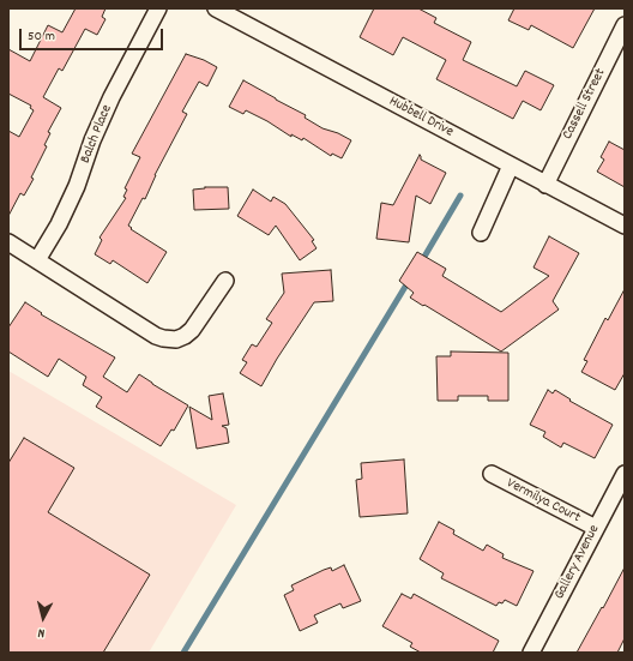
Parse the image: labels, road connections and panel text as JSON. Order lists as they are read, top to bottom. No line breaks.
{"streets":{"street":["Cassell Street","Hubbell Drive","Balch Place","Vermilya Court","Gallery Avenue"]},"crossings":[["Cassell Street","Hubbell Drive"],["Vermilya Court","Gallery Avenue"]],"scale_bar":"50 m","north":"bottom"}
